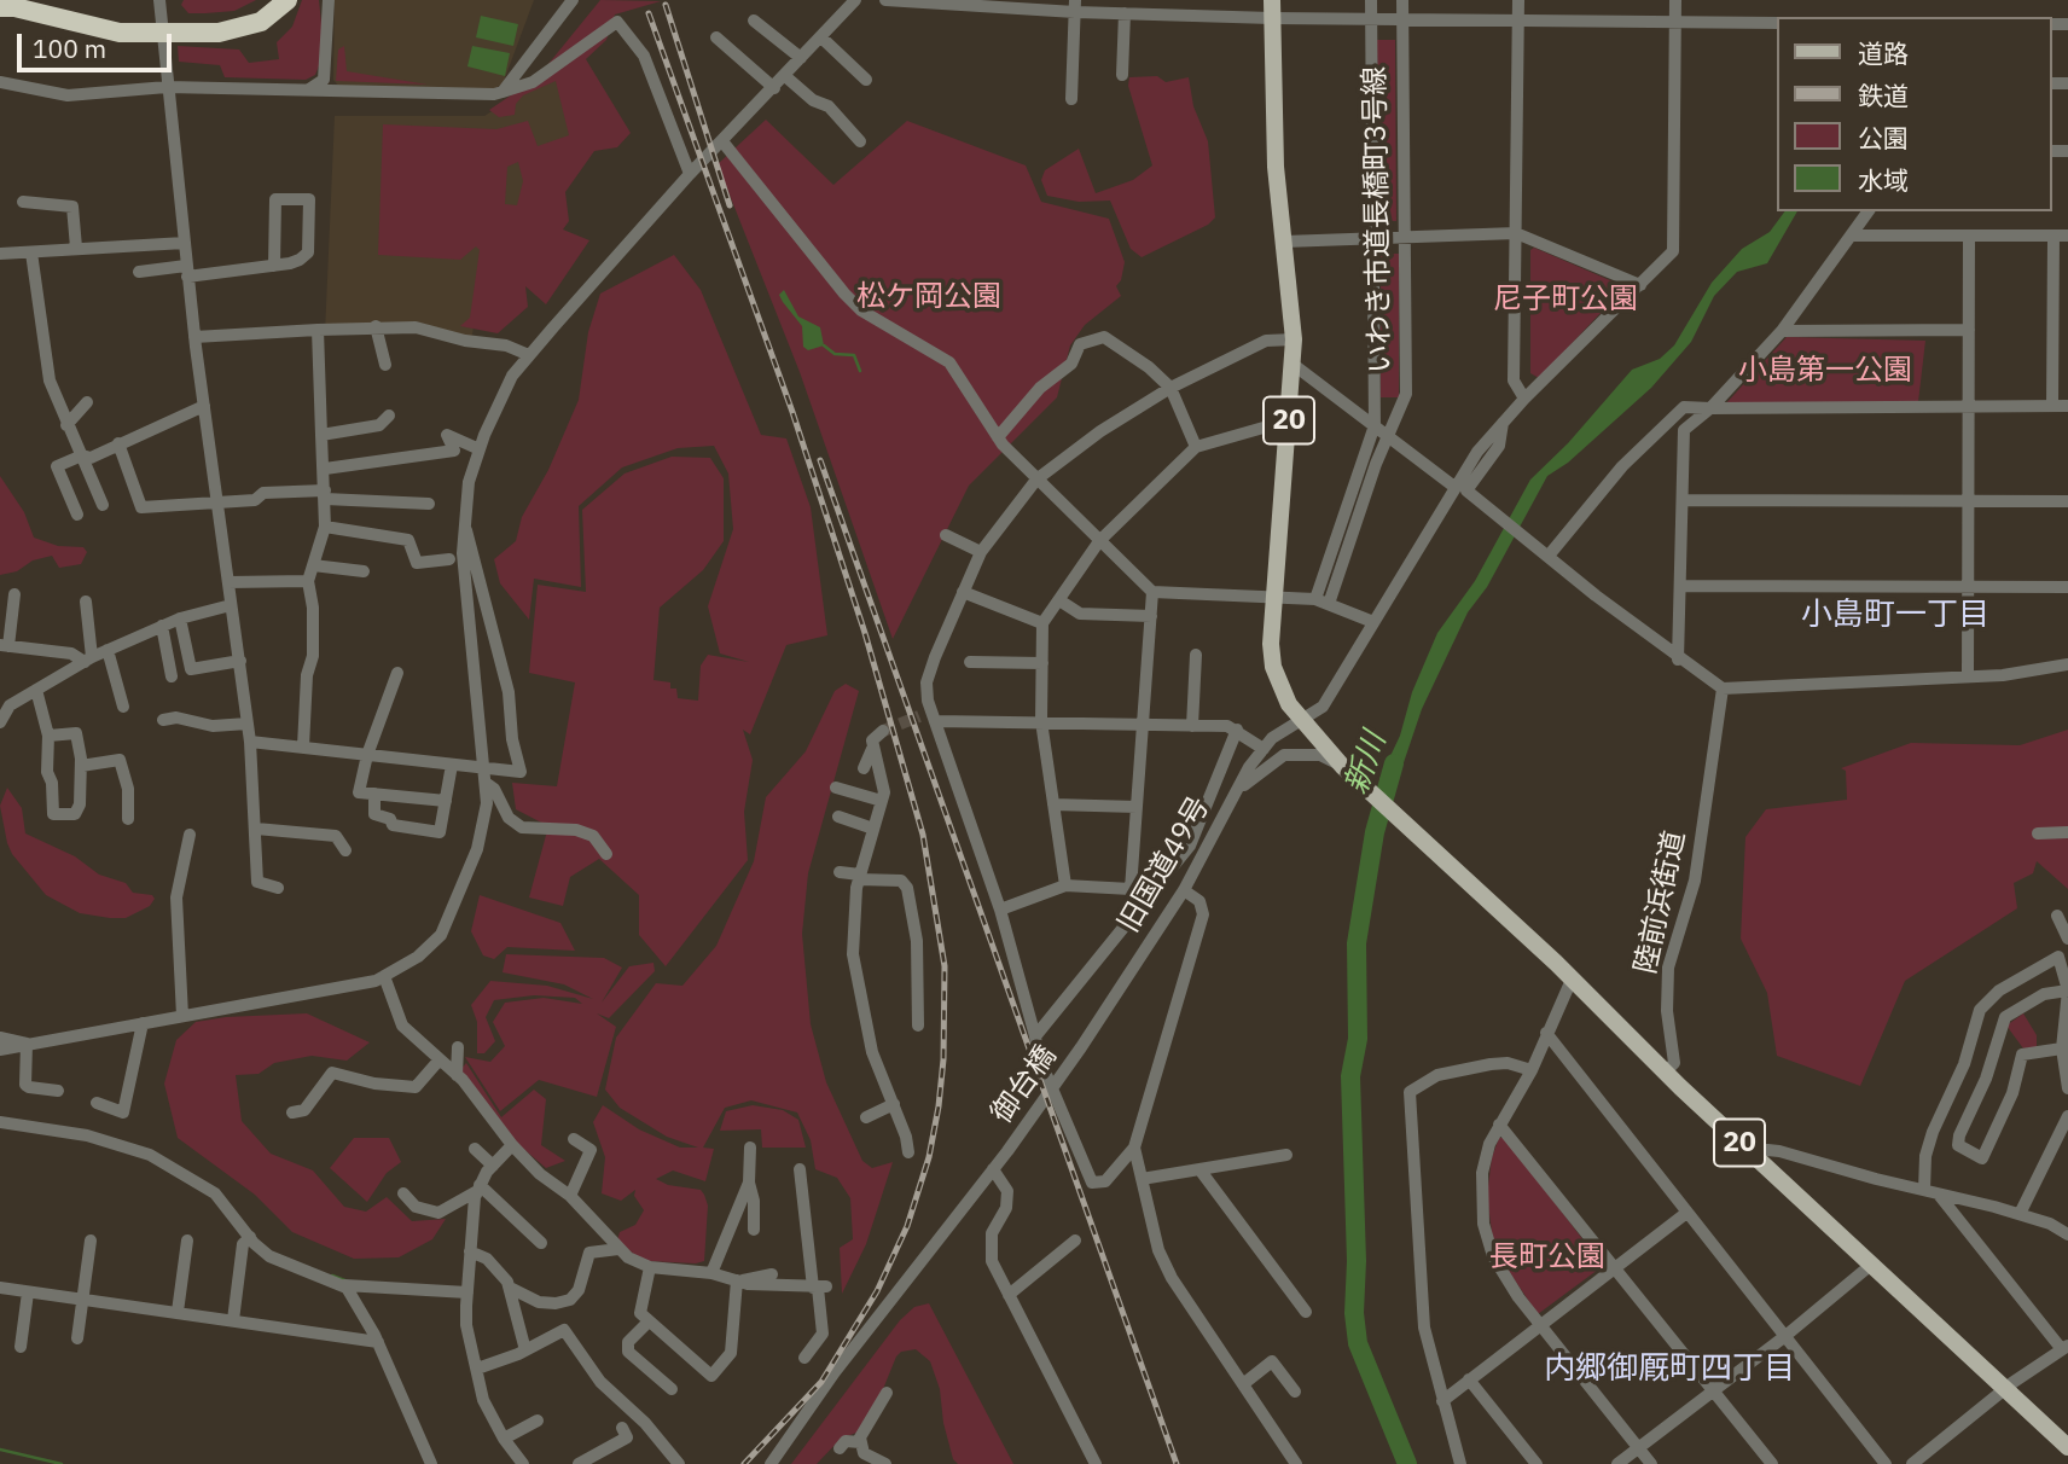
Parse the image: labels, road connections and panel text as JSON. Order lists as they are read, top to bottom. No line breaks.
{"streets":{"main road":["20"],"street":["いわき市道長橋町3号線","旧国道49号","陸前浜街道","御台橋"]},"crossings":[["20","旧国道49号"],["20","陸前浜街道"],["旧国道49号","御台橋"]],"districts":["小島町一丁目","内郷御厩町四丁目"],"water":["新川"],"parks":["松ケ岡公園","尼子町公園","小島第一公園","長町公園"],"legend":["道路","鉄道","公園","水域"],"scale_bar":"100 m"}
